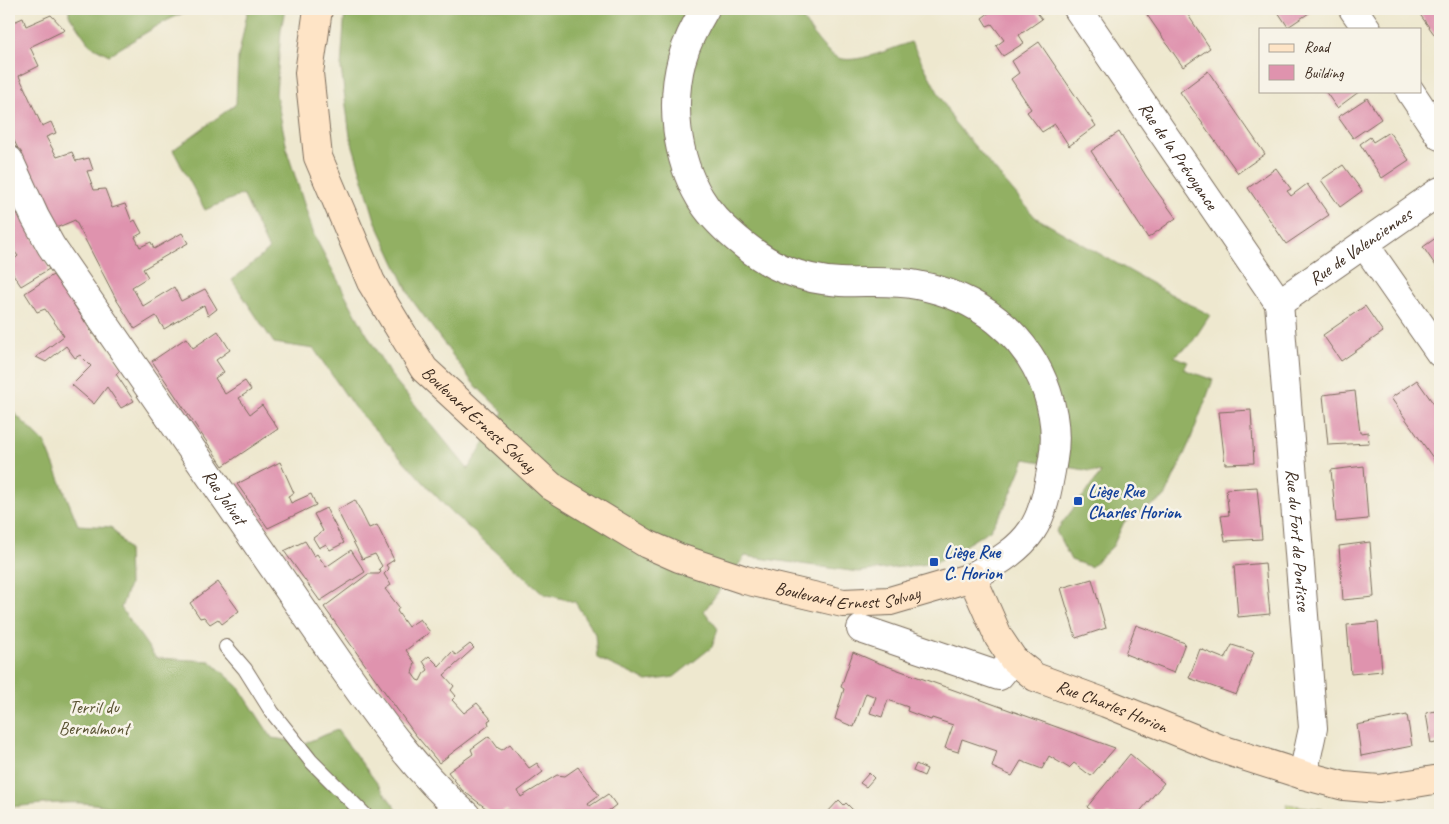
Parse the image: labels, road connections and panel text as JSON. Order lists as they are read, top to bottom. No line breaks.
{"streets":{"street":["Rue de la Prévoyance","Rue de Valenciennes","Boulevard Ernest Solvay","Rue Jolivet","Rue du Fort de Pontisse","Rue Charles Horion"]},"crossings":[["Rue de la Prévoyance","Rue de Valenciennes"],["Rue de la Prévoyance","Rue du Fort de Pontisse"],["Rue de Valenciennes","Rue du Fort de Pontisse"],["Boulevard Ernest Solvay","Rue Charles Horion"],["Rue du Fort de Pontisse","Rue Charles Horion"]],"parks":["Terril du Bernalmont"],"places":{"transit":["Liège Rue Charles Horion","Liège Rue C. Horion"]},"legend":["Road","Building"]}
